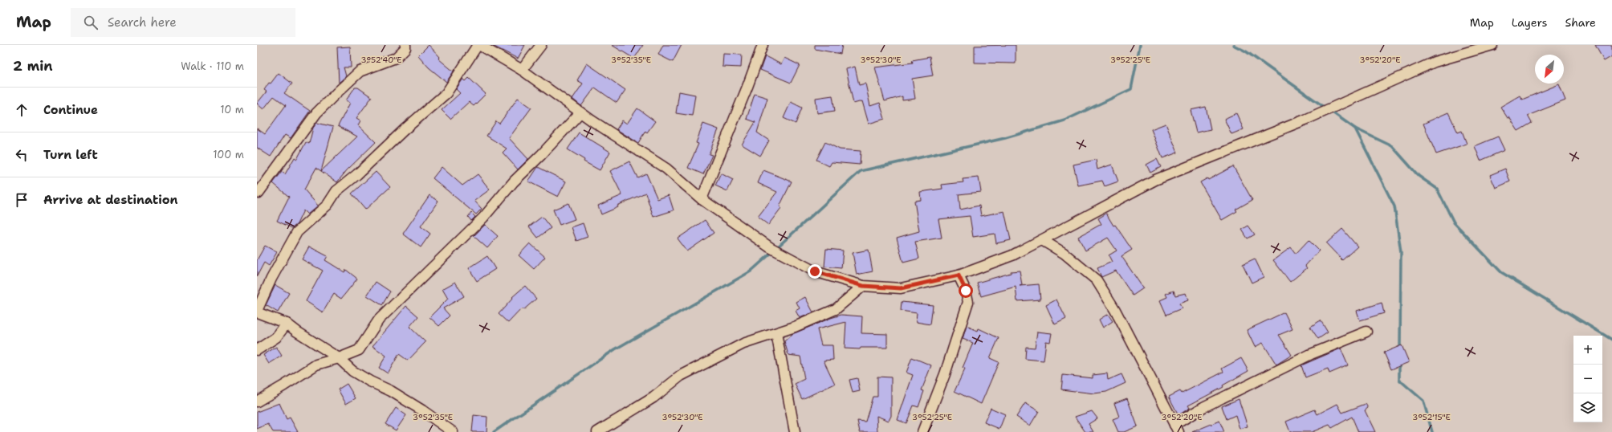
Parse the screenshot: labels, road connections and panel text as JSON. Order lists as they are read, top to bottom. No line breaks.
{"north":"bottom left","page":{"header":"Map","search":"Search here","nav":["Map","Layers","Share"],"heading":["2 min","Walk · 110 m"],"list":[["Continue","10 m"],["Turn left","100 m"],"Arrive at destination"],"map_buttons":["+","−"]},"coordinates":["3°52'40\"E","3°52'35\"E","3°52'30\"E","3°52'25\"E","3°52'20\"E","3°52'15\"E"]}
